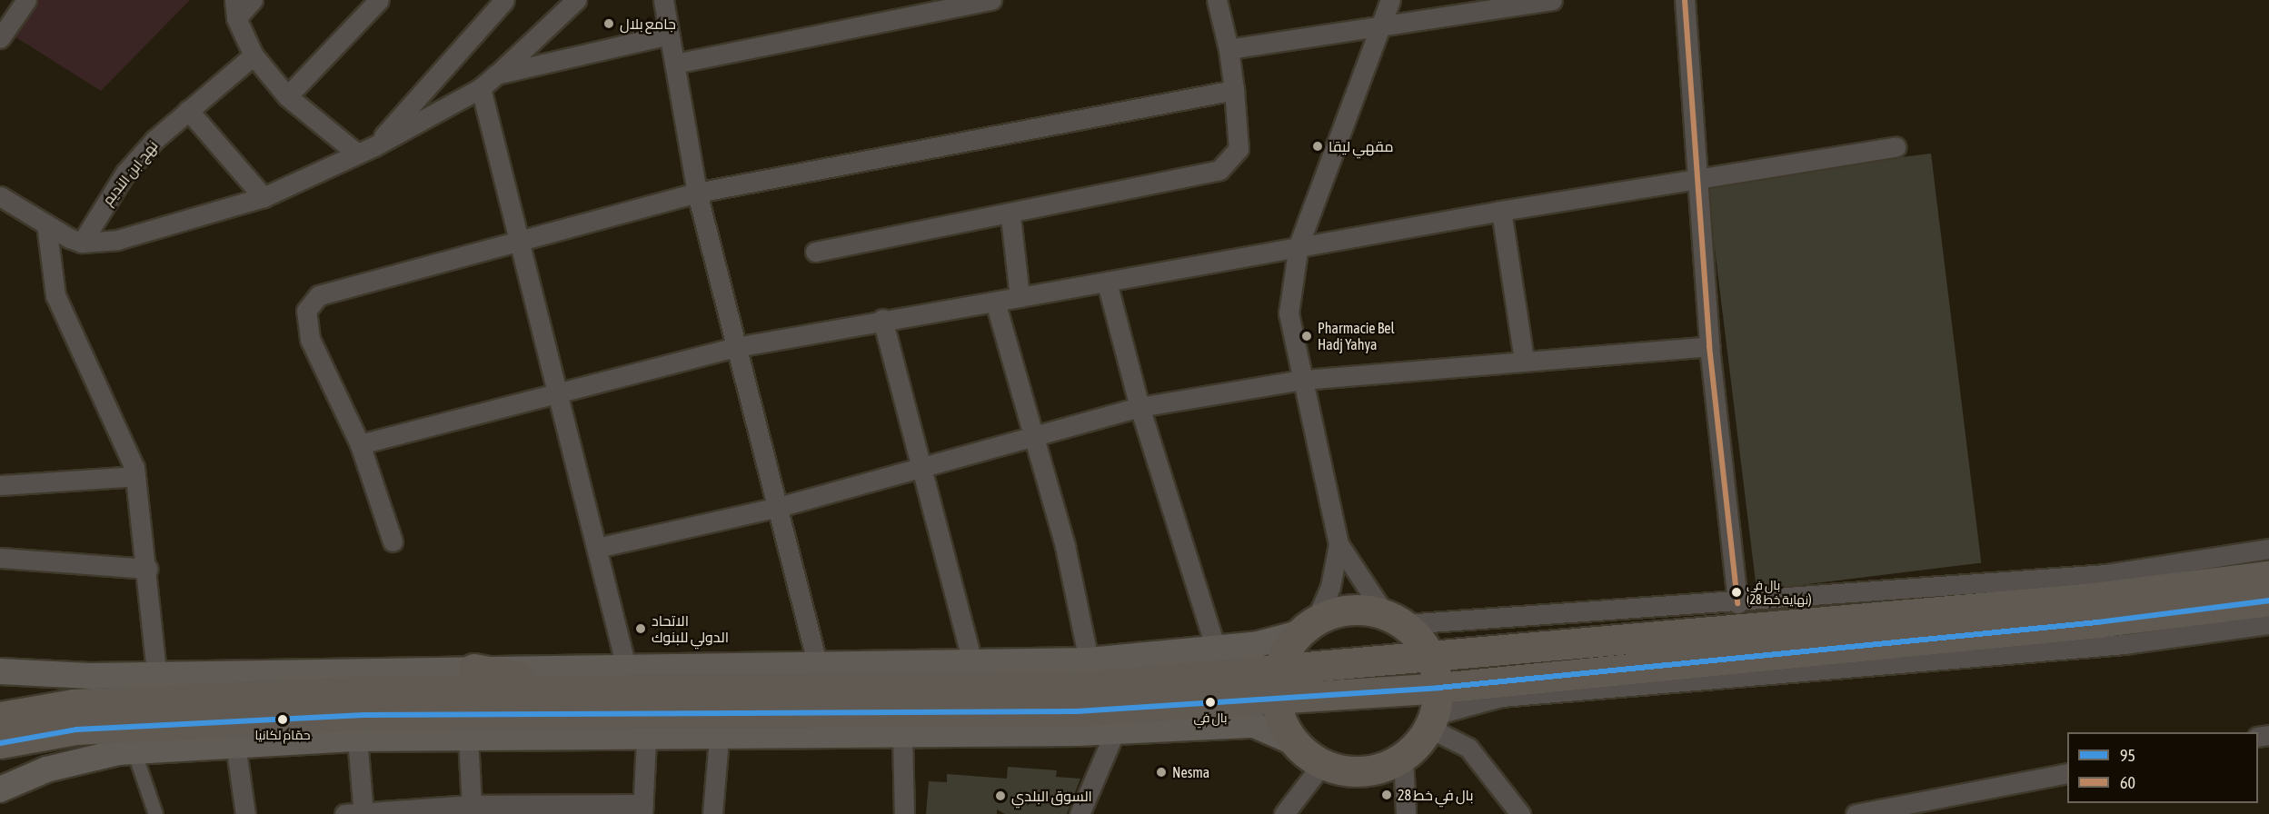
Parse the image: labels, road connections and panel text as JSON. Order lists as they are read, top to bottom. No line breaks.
{"streets":{"street":["نهج ابن النديم"]},"places":["جامع بلال","مقهي ليقا","Pharmacie Bel Hadj Yahya","بال في (نهاية خط 28)","الاتحاد الدولي للبنوك","بال في","حمّام لكانيا","Nesma","بال في خط 28","السوق البلدي"],"lines":["transit line 60","transit line 95"],"legend":["95","60"]}
